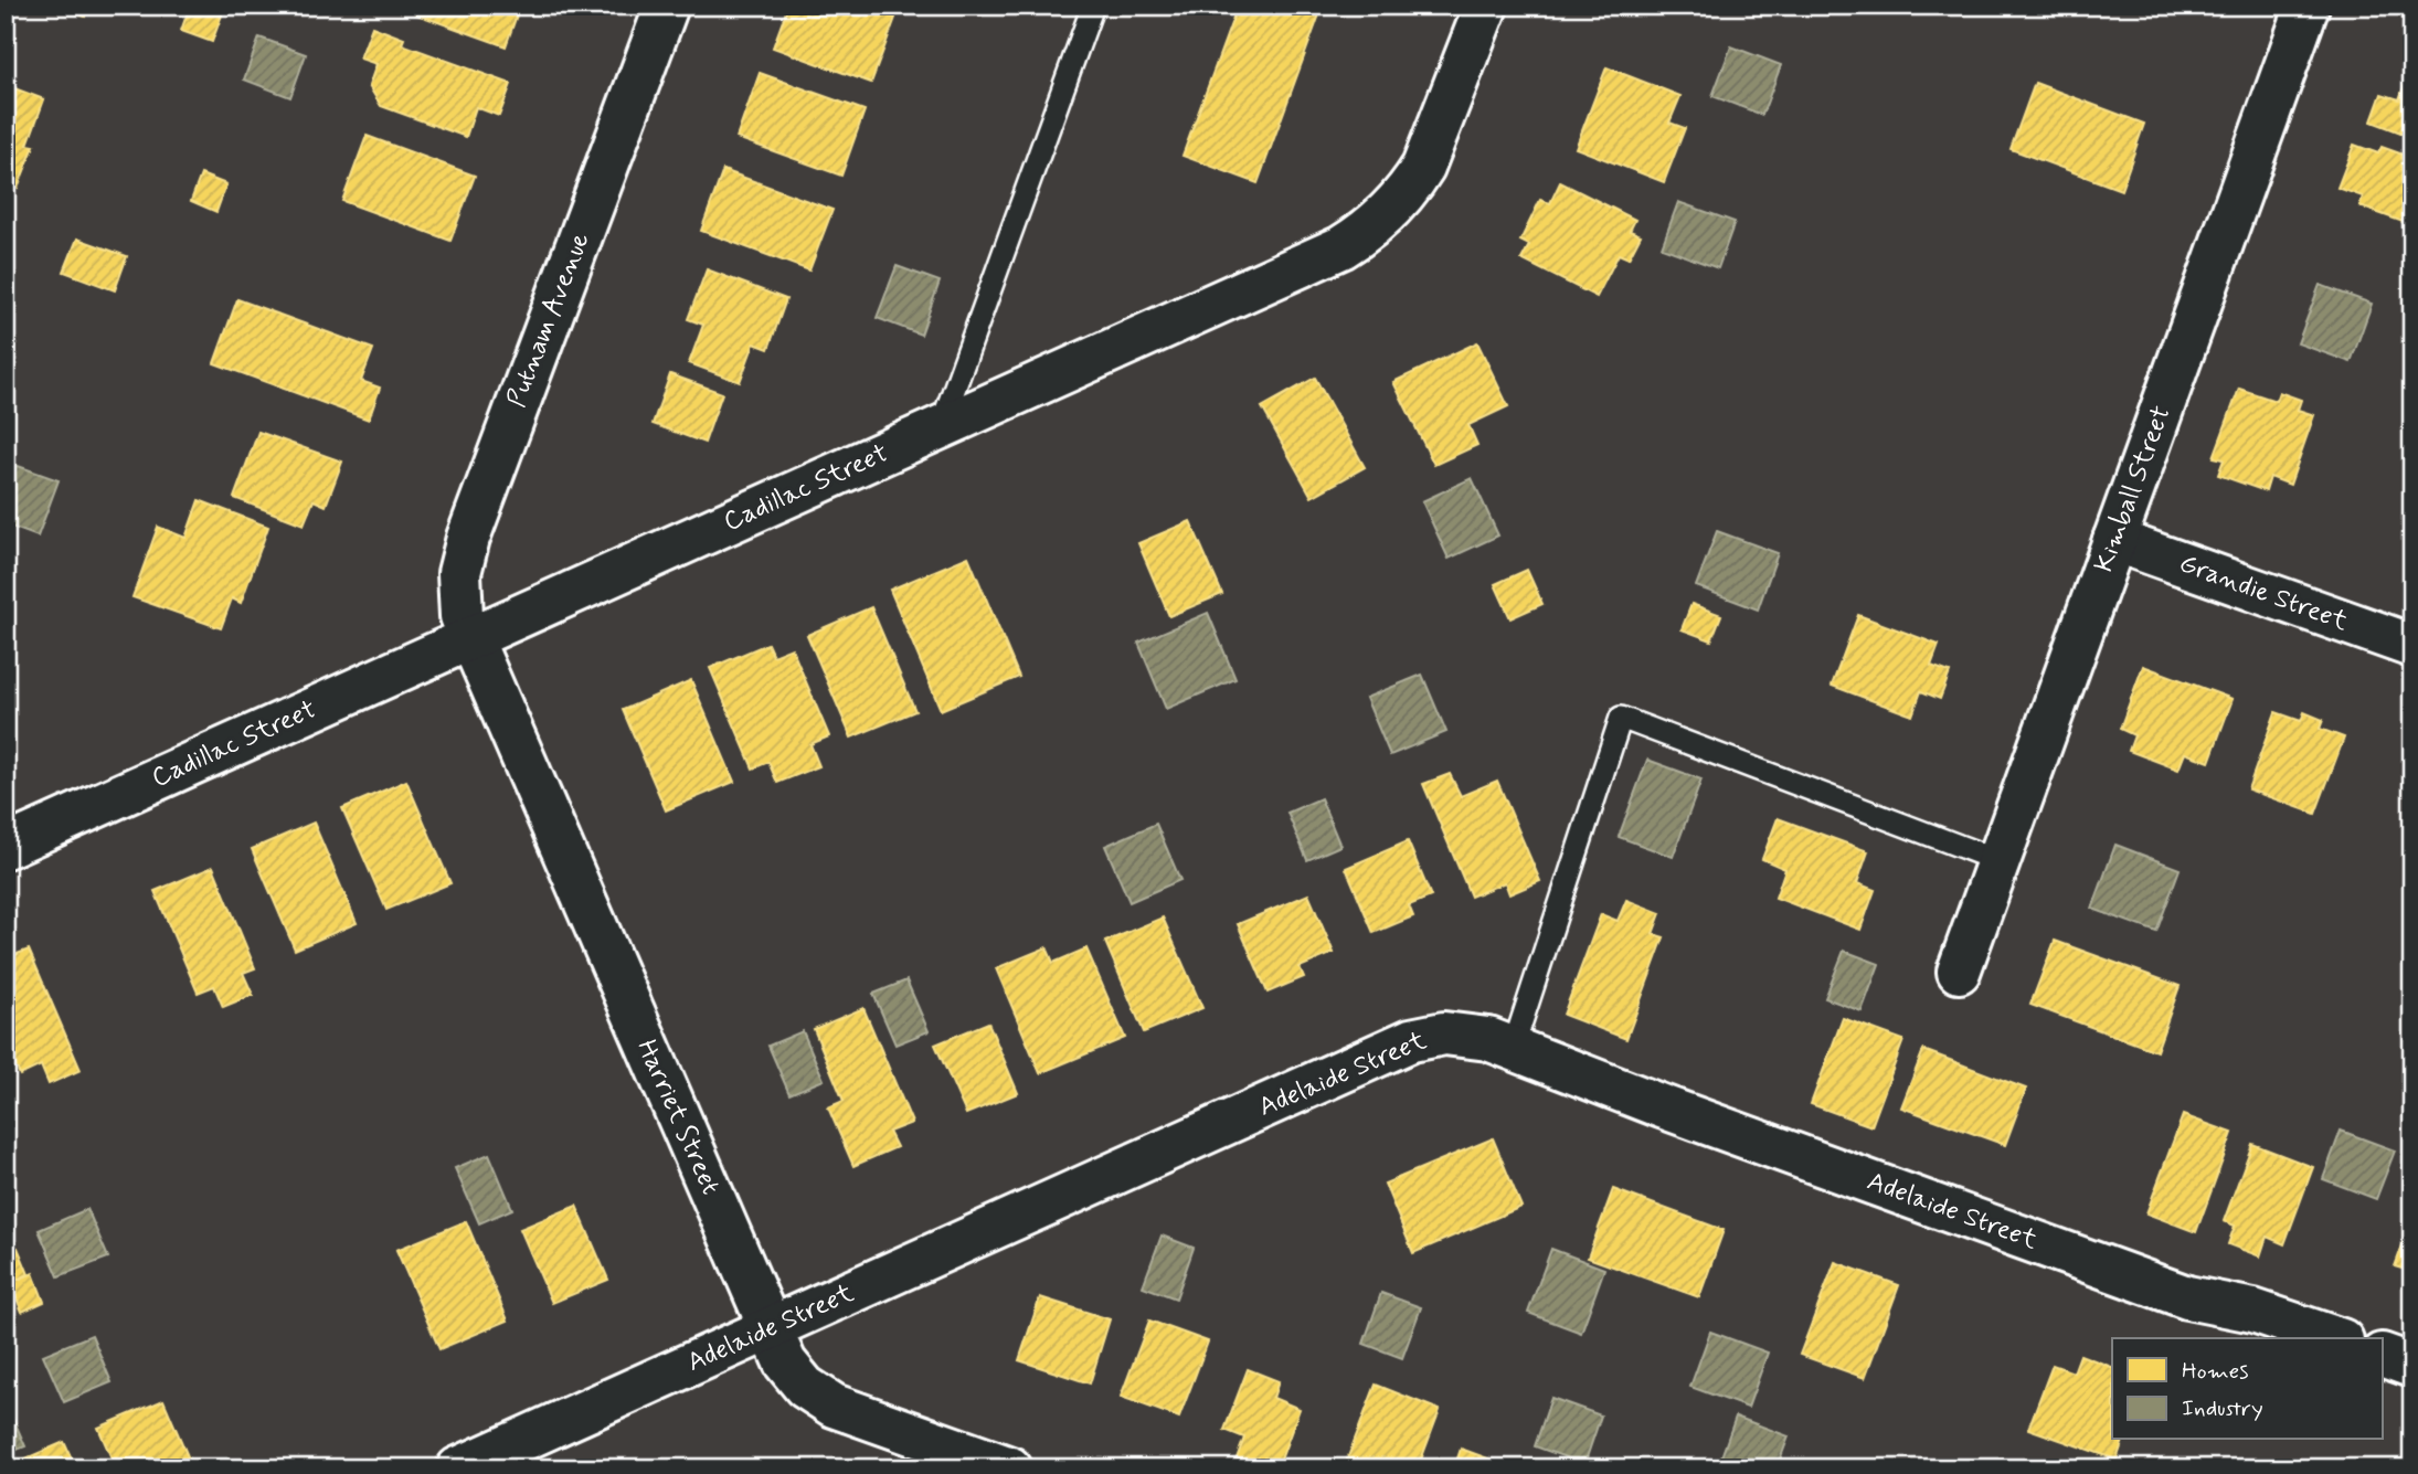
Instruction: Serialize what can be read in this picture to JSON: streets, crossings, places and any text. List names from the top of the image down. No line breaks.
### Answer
{"streets":{"street":["Putnam Avenue","Cadillac Street","Kimball Street","Grandie Street","Adelaide Street","Harriet Street"]},"crossings":[["Putnam Avenue","Cadillac Street"],["Putnam Avenue","Harriet Street"],["Cadillac Street","Harriet Street"],["Kimball Street","Grandie Street"],["Adelaide Street","Harriet Street"]],"legend":["Homes","Industry"]}
